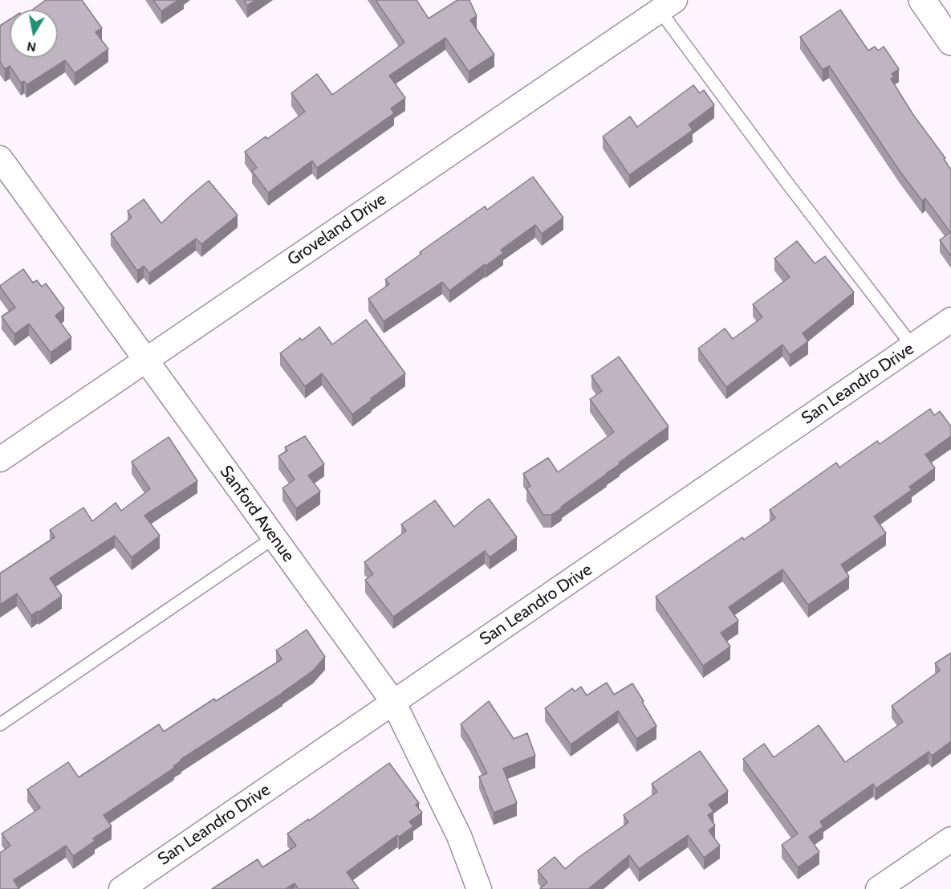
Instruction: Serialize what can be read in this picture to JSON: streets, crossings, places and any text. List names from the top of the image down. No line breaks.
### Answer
{"streets":{"street":["Groveland Drive","San Leandro Drive","Sanford Avenue"]},"crossings":[["Groveland Drive","Sanford Avenue"],["San Leandro Drive","Sanford Avenue"]],"north":"bottom"}
